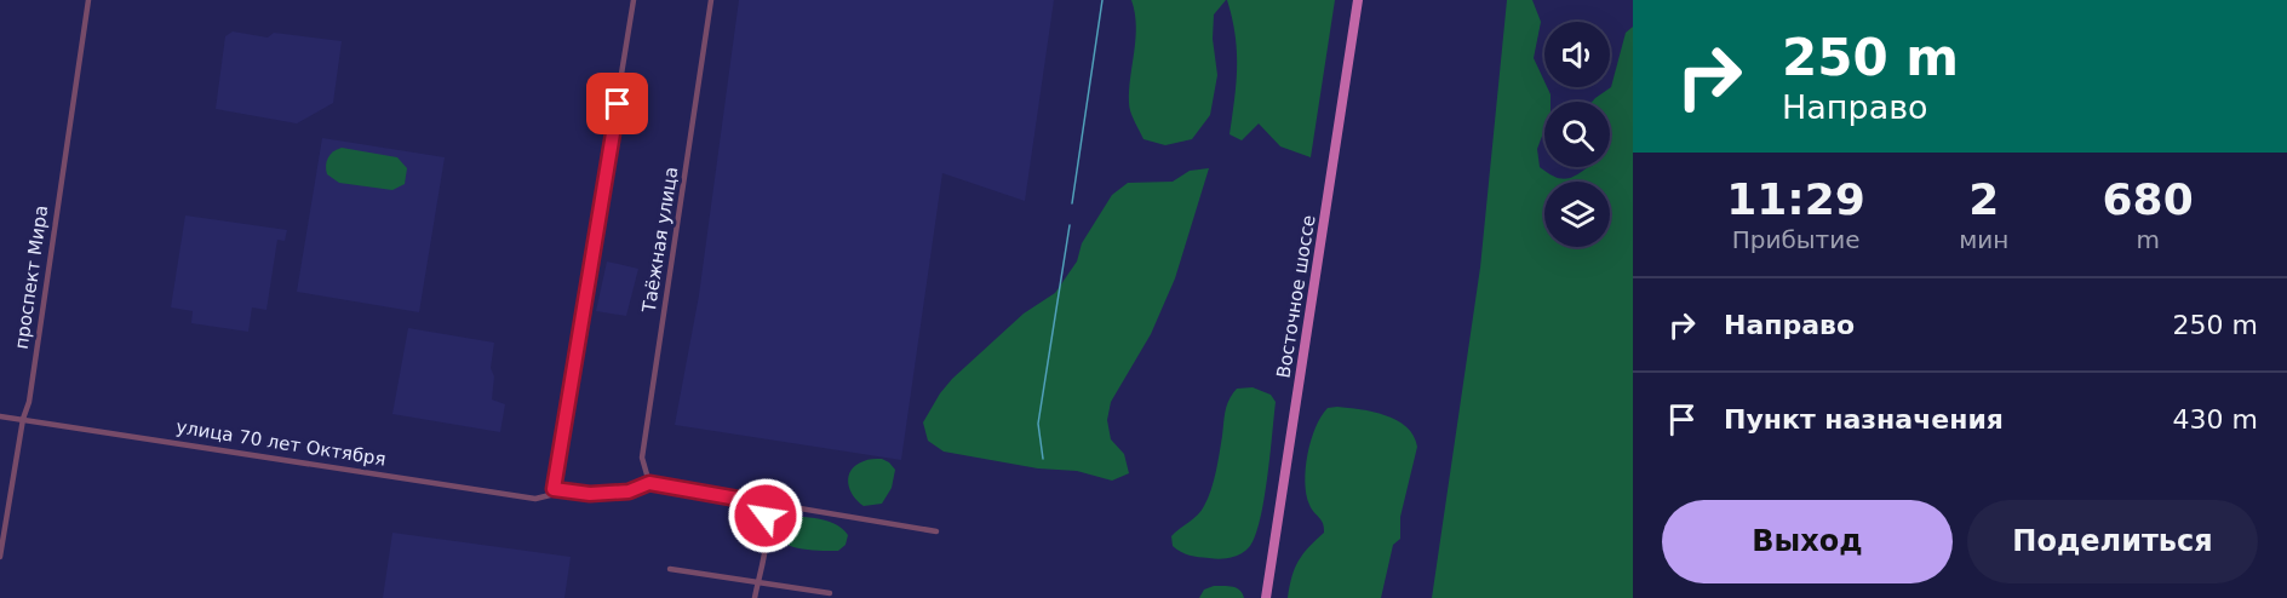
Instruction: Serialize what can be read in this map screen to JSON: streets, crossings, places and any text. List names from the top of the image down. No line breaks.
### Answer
{"streets":{"main road":["Восточное шоссе"],"street":["Таёжная улица","проспект Мира","улица 70 лет Октября"]},"crossings":[["проспект Мира","улица 70 лет Октября"]],"page":{"turn":["250 m","Направо"],"eta":["11:29","Прибытие","2","мин","680","m"],"list":[{"name":"Направо","value":"250 m"},{"name":"Пункт назначения","value":"430 m"}],"buttons":["Выход","Поделиться"]}}
